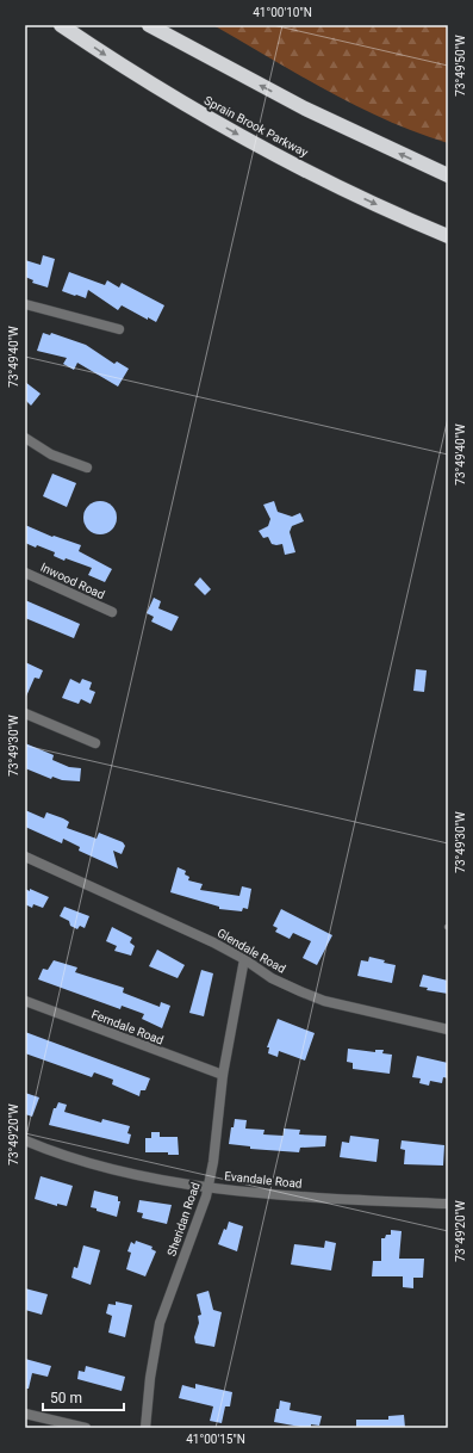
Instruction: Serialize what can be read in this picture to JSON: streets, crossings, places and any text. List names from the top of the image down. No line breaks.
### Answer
{"streets":{"highway":["Sprain Brook Parkway"],"street":["Inwood Road","Glendale Road","Ferndale Road","Evandale Road","Sheridan Road"]},"crossings":[["Glendale Road","Sheridan Road"],["Ferndale Road","Sheridan Road"],["Evandale Road","Sheridan Road"]],"scale_bar":"50 m","coordinates":["41°00'10\"N","73°49'50\"W","73°49'40\"W","73°49'30\"W","73°49'20\"W","41°00'15\"N"]}
